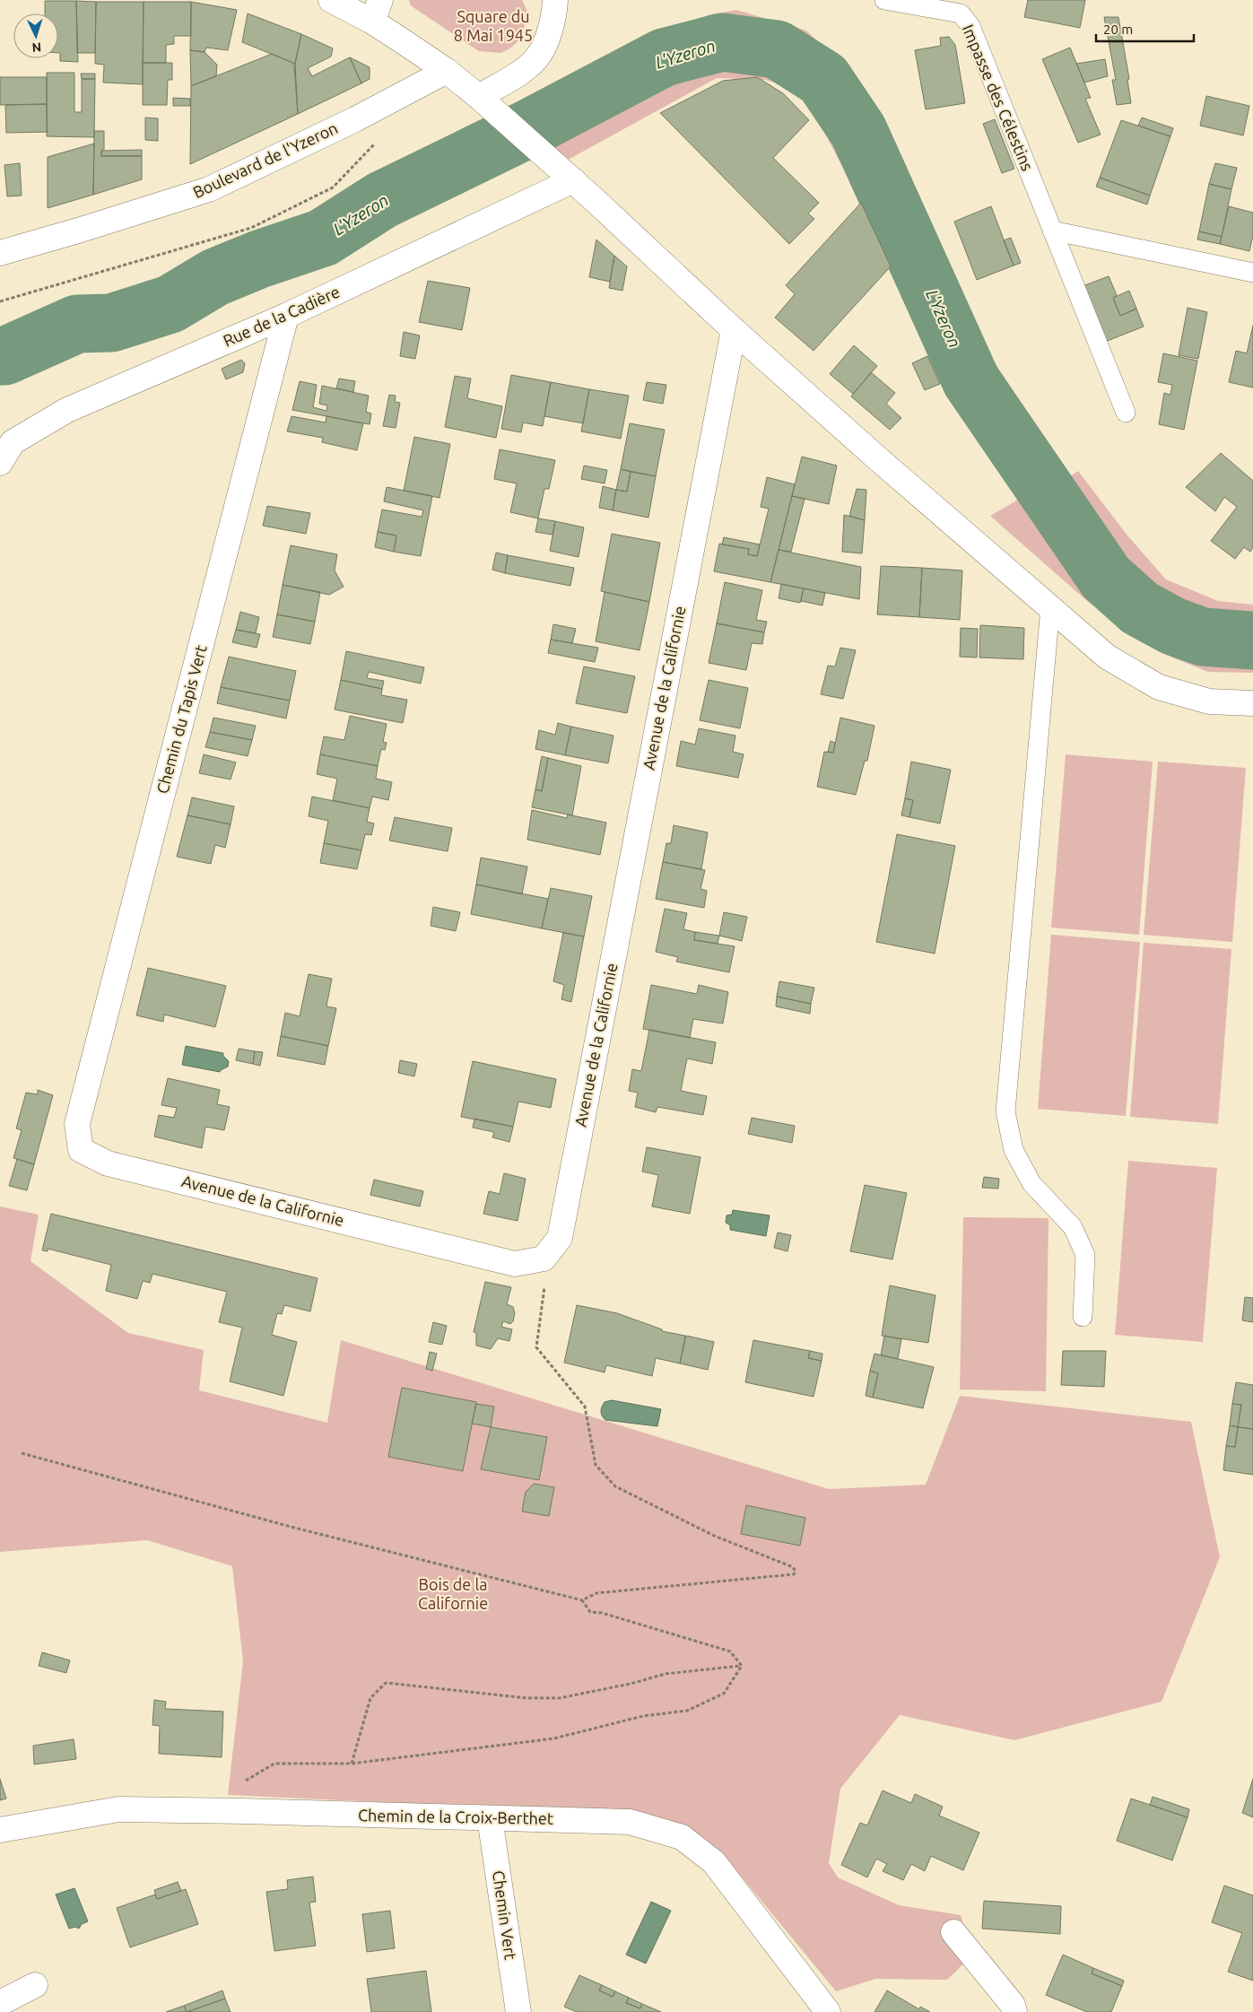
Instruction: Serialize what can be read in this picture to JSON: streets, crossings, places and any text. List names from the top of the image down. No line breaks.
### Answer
{"streets":{"street":["Boulevard de l'Yzeron","Rue de la Cadière","Avenue de la Californie","Chemin du Tapis Vert","Chemin de la Croix-Berthet","Chemin Vert"],"lane":["Impasse des Célestins"]},"crossings":[["Rue de la Cadière","Chemin du Tapis Vert"],["Avenue de la Californie","Chemin du Tapis Vert"],["Chemin de la Croix-Berthet","Chemin Vert"]],"water":["L'Yzeron"],"parks":["Square du 8 Mai 1945","Bois de la Californie"],"scale_bar":"20 m","north":"bottom"}
